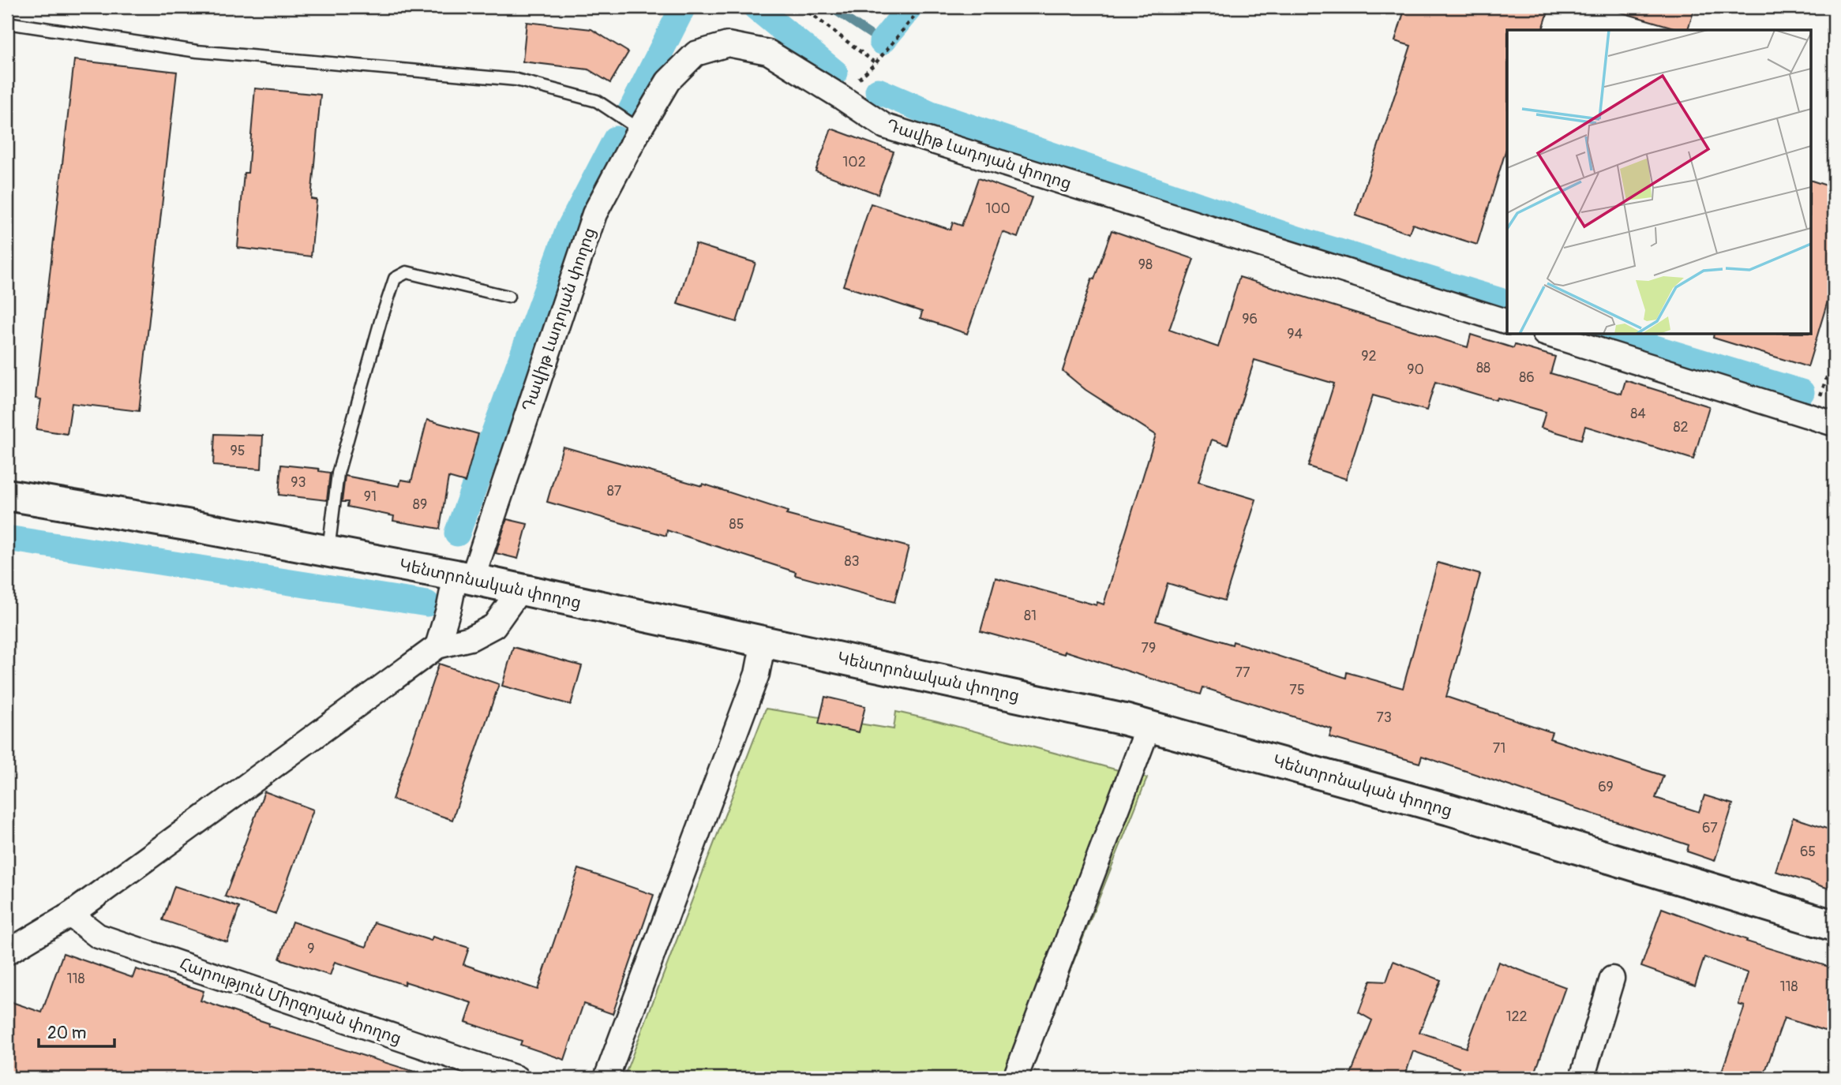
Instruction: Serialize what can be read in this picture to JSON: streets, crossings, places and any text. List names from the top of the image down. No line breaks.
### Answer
{"streets":{"main road":["Կենտրոնական փողոց"],"street":["Դավիթ Լադոյան փողոց","Հարություն Միրզոյան փողոց"]},"crossings":[["Դավիթ Լադոյան փողոց","Կենտրոնական փողոց"]],"house_numbers":["102","100","98","96","94","92","88","90","86","84","82","95","93","87","91","89","85","83","81","79","77","75","73","71","69","67","65","9","118","118","122"],"scale_bar":"20 m"}
